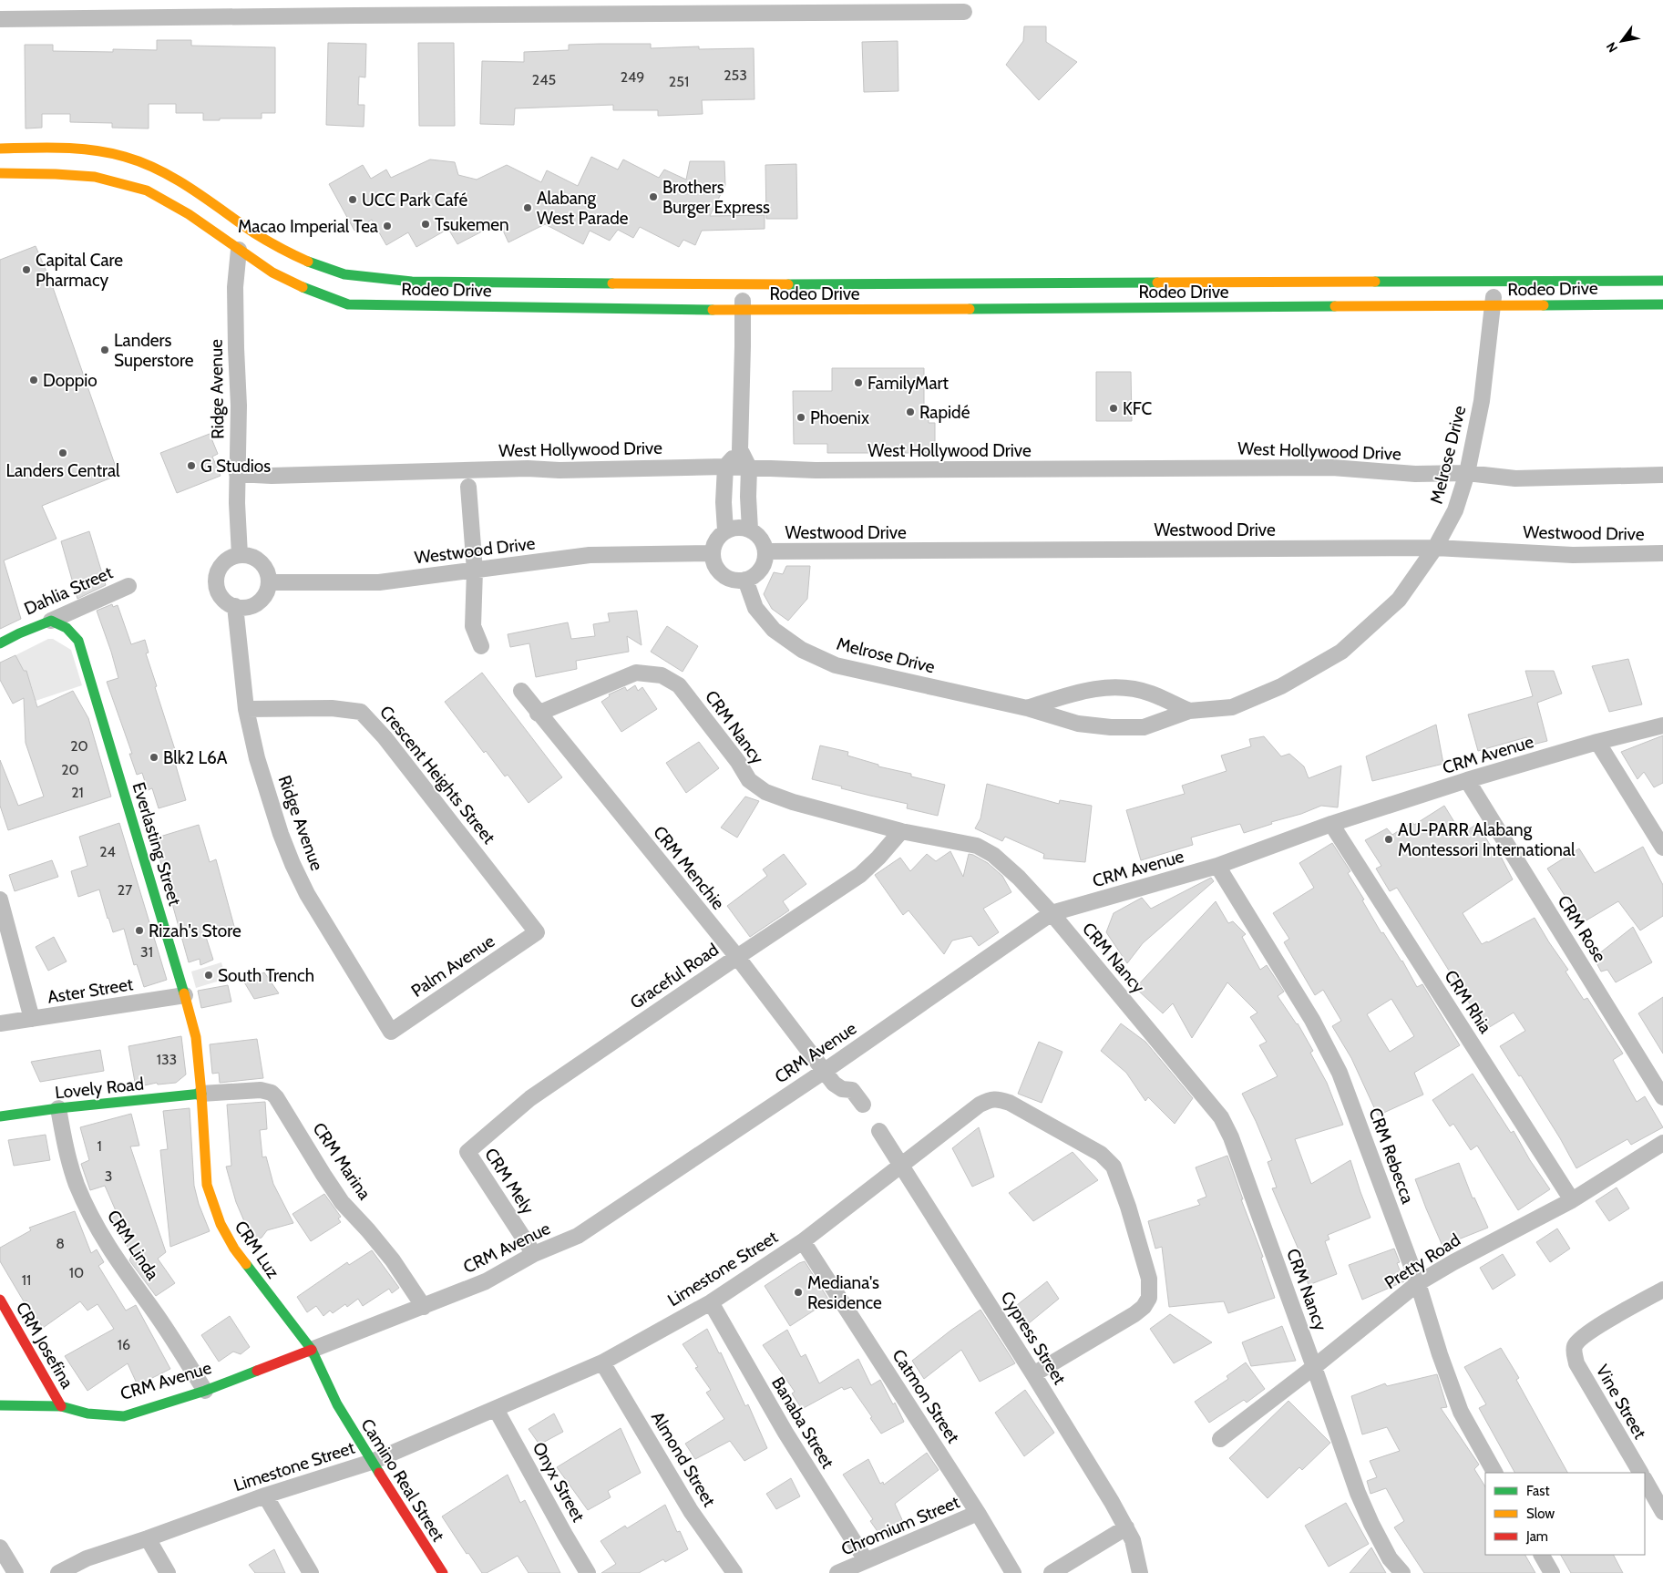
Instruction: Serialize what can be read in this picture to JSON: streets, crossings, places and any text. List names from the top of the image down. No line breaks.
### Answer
{"streets":{"main road":["Rodeo Drive","Dahlia Street","CRM Avenue","Everlasting Street","Lovely Road","CRM Luz","CRM Josefina","Camino Real Street"],"street":["Ridge Avenue","West Hollywood Drive","Melrose Drive","Westwood Drive","CRM Nancy","Crescent Heights Street","CRM Menchie","CRM Rose","Palm Avenue","Graceful Road","Aster Street","CRM Rhia","CRM Rebecca","CRM Marina","CRM Mely","CRM Linda","Pretty Road","Limestone Street","Cypress Street","Catmon Street","Vine Street","Banaba Street","Almond Street","Onyx Street","Chromium Street"]},"crossings":[["Rodeo Drive","Ridge Avenue"],["Rodeo Drive","Melrose Drive"],["Ridge Avenue","West Hollywood Drive"],["Ridge Avenue","Westwood Drive"],["Ridge Avenue","Crescent Heights Street"],["Ridge Avenue","Palm Avenue"],["West Hollywood Drive","Melrose Drive"],["Melrose Drive","Westwood Drive"],["Dahlia Street","Everlasting Street"],["CRM Nancy","CRM Avenue"],["CRM Nancy","CRM Menchie"],["CRM Nancy","Graceful Road"],["CRM Nancy","Pretty Road"],["CRM Avenue","CRM Menchie"],["CRM Avenue","CRM Rose"],["CRM Avenue","CRM Rhia"],["CRM Avenue","CRM Rebecca"],["CRM Avenue","CRM Marina"],["CRM Avenue","CRM Mely"],["CRM Avenue","CRM Linda"],["CRM Avenue","CRM Luz"],["CRM Avenue","CRM Josefina"],["Crescent Heights Street","Palm Avenue"],["Everlasting Street","Aster Street"],["Everlasting Street","Lovely Road"],["Everlasting Street","CRM Marina"],["Everlasting Street","CRM Luz"],["CRM Menchie","Graceful Road"],["Graceful Road","CRM Mely"],["CRM Rhia","Pretty Road"],["Lovely Road","CRM Marina"],["Lovely Road","CRM Linda"],["Lovely Road","CRM Luz"],["CRM Rebecca","Pretty Road"],["CRM Marina","CRM Luz"],["CRM Luz","Camino Real Street"],["Limestone Street","Cypress Street"],["Limestone Street","Catmon Street"],["Limestone Street","Banaba Street"],["Limestone Street","Almond Street"],["Limestone Street","Camino Real Street"],["Limestone Street","Onyx Street"],["Catmon Street","Chromium Street"],["Banaba Street","Chromium Street"]],"places":["Brothers Burger Express","UCC Park Café","Alabang West Parade","Tsukemen","Macao Imperial Tea","Capital Care Pharmacy","Landers Superstore","Doppio","FamilyMart","KFC","Rapidé","Phoenix","Landers Central","G Studios","Blk2 L6A","AU-PARR Alabang Montessori International","Rizah's Store","South Trench","Mediana's Residence"],"house_numbers":["253","249","245","251","20","20","21","24","27","31","133","1","3","8","10","11","16"],"legend":["Fast","Slow","Jam"],"north":"bottom left"}
